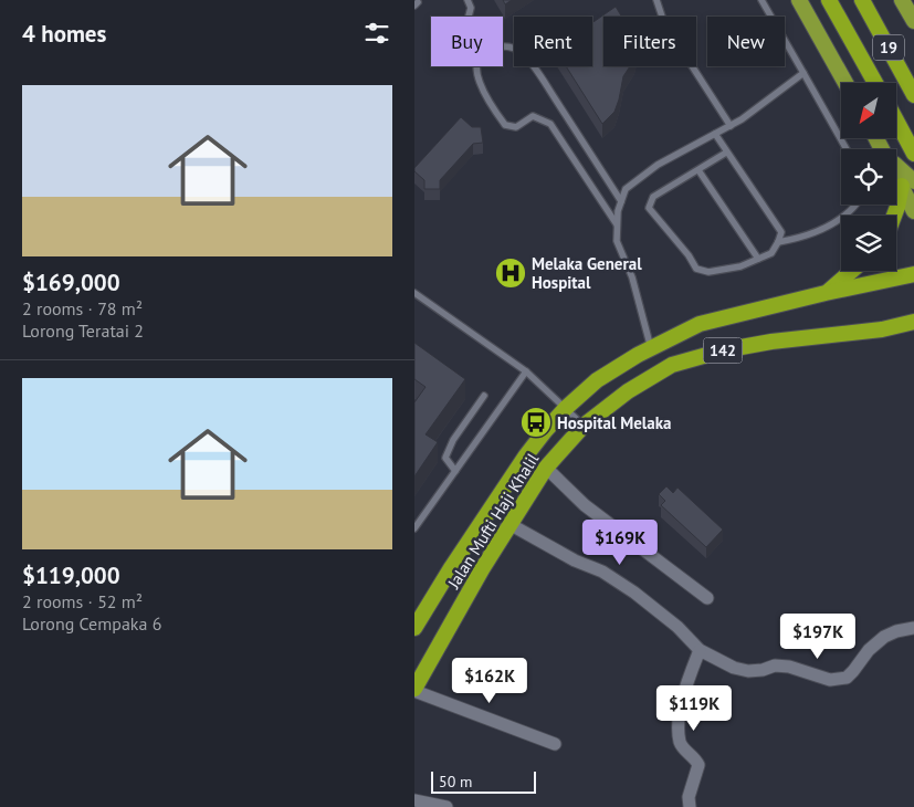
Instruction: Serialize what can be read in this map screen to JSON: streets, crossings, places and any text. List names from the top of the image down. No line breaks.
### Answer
{"streets":{"highway":["19","142","Jalan Mufti Haji Khalil"]},"places":{"hospital":["Melaka General Hospital"],"bus stop":["Hospital Melaka"]},"scale_bar":"50 m","north":"bottom left","page":{"heading":"4 homes","chip":["Buy","Rent","Filters","New"],"list":[{"name":"$169,000","note":"2 rooms · 78 m² · Lorong Teratai 2"},{"name":"$119,000","note":"2 rooms · 52 m² · Lorong Cempaka 6"}],"price":["$169K","$197K","$162K","$119K"],"scale":"50 m"}}
